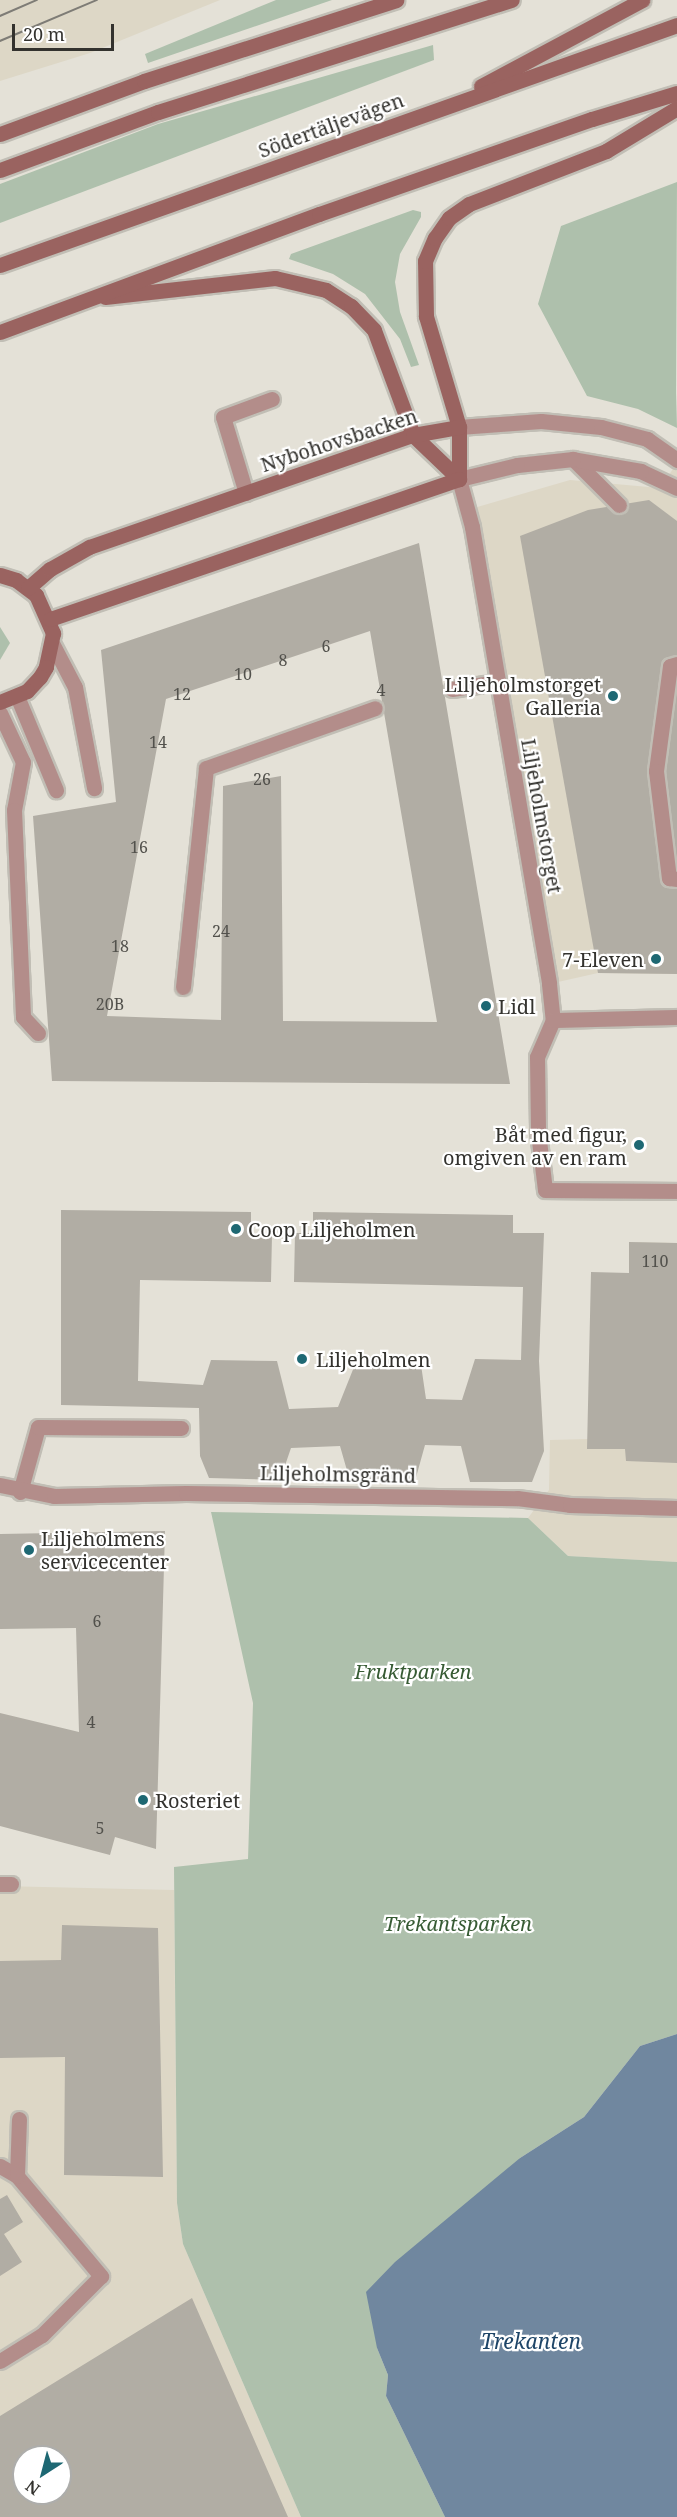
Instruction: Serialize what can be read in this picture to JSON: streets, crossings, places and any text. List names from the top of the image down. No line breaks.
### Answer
{"streets":{"street":["Södertäljevägen","Nybohovsbacken","Liljeholmstorget","Liljeholmsgränd"]},"water":["Trekanten"],"parks":["Fruktparken","Trekantsparken"],"places":["Liljeholmstorget Galleria","7-Eleven","Lidl","Båt med figur, omgiven av en ram","Coop Liljeholmen","Liljeholmen","Liljeholmens servicecenter","Rosteriet"],"house_numbers":["6","8","10","4","12","14","26","16","24","18","20B","110","6","4","5"],"scale_bar":"20 m","north":"bottom left"}
